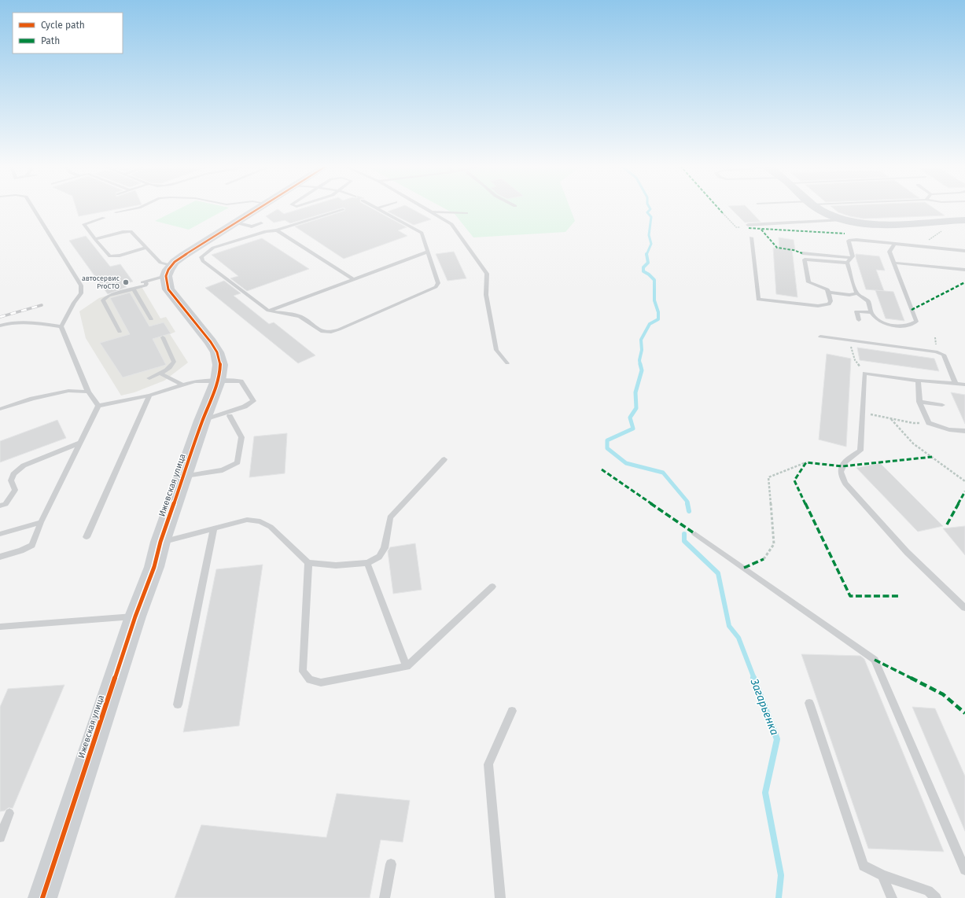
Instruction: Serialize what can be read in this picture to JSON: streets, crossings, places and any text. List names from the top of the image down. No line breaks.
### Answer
{"streets":{"street":["Ижевская улица"]},"water":["Загарьенка"],"places":["автосервис ProСТО"],"legend":["Cycle path","Path"]}
